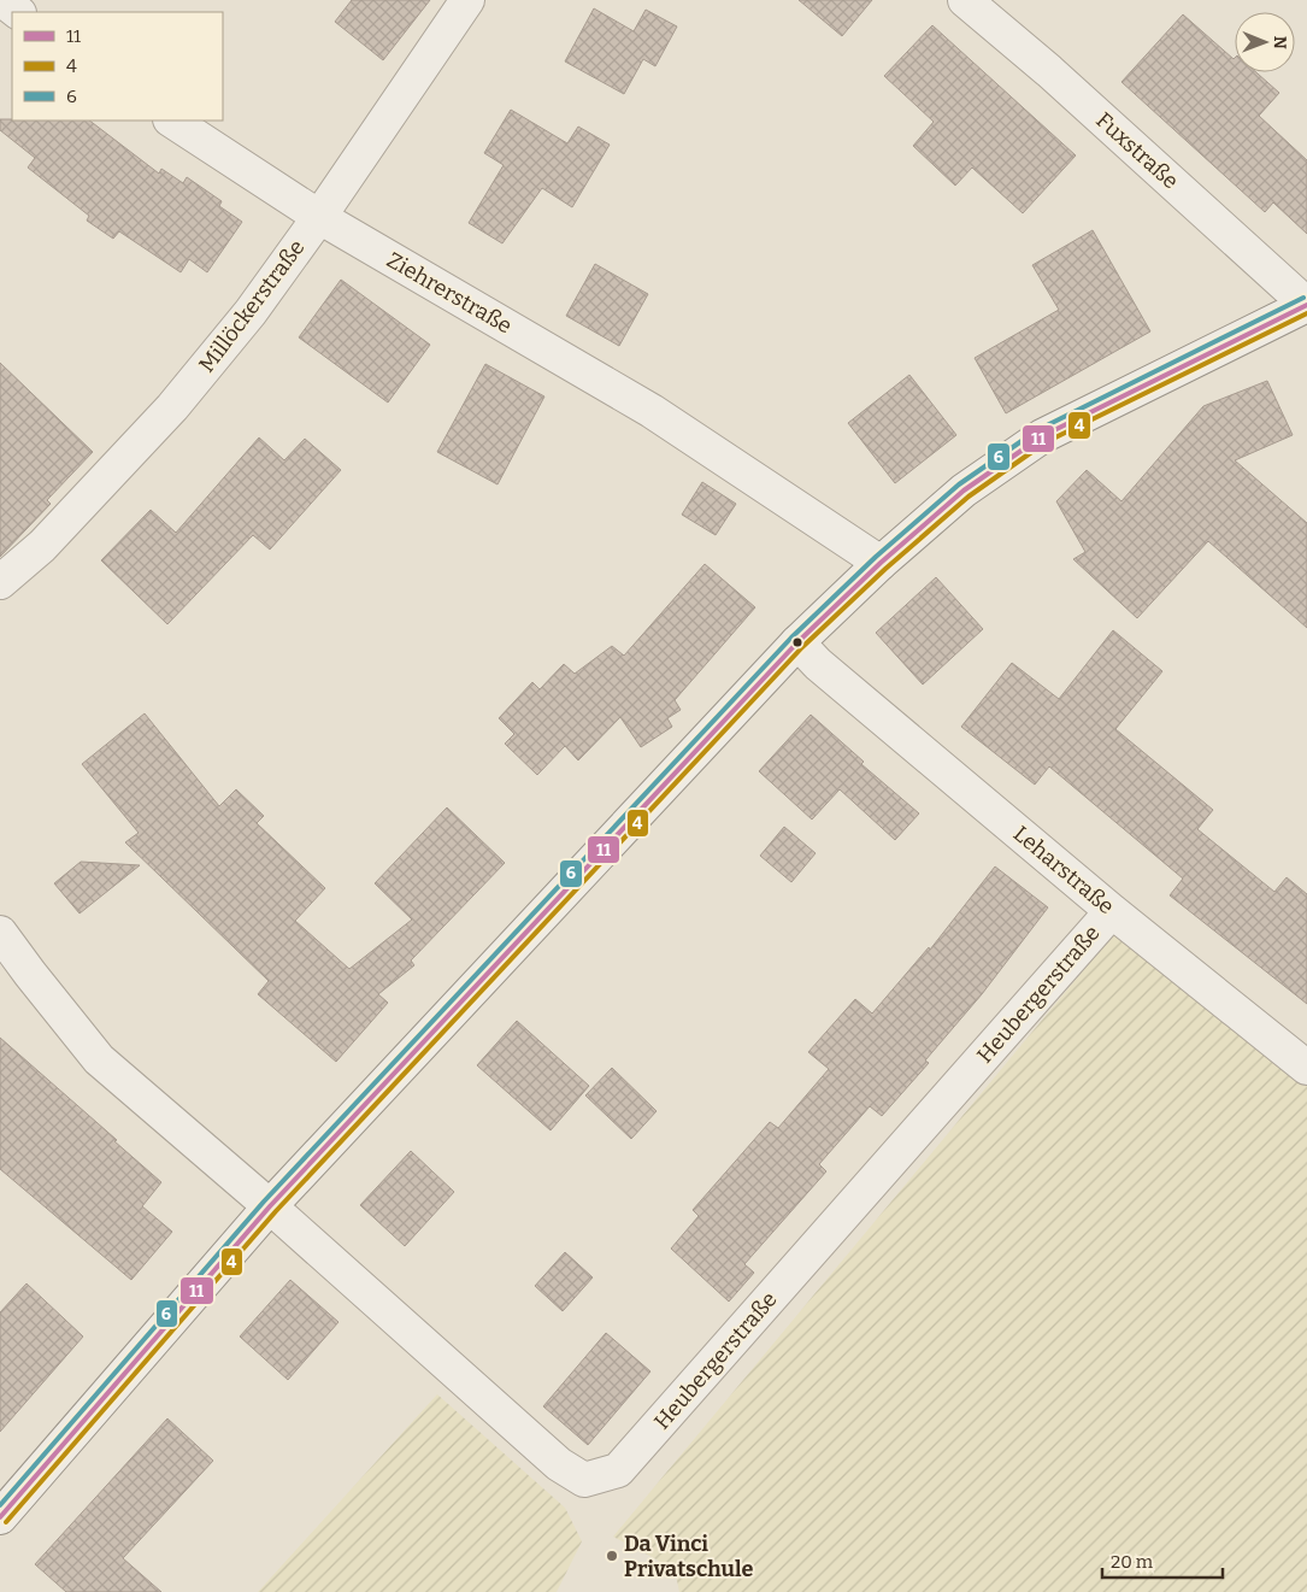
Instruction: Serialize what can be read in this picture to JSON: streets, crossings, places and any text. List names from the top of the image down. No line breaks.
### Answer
{"streets":{"street":["Fuxstraße","Ziehrerstraße","Millöckerstraße","Leharstraße","Heubergerstraße"]},"crossings":[["Ziehrerstraße","Millöckerstraße"],["Leharstraße","Heubergerstraße"]],"places":["Da Vinci Privatschule"],"lines":["transit line 6","transit line 11","transit line 4"],"legend":["11","4","6"],"scale_bar":"20 m","north":"right"}
